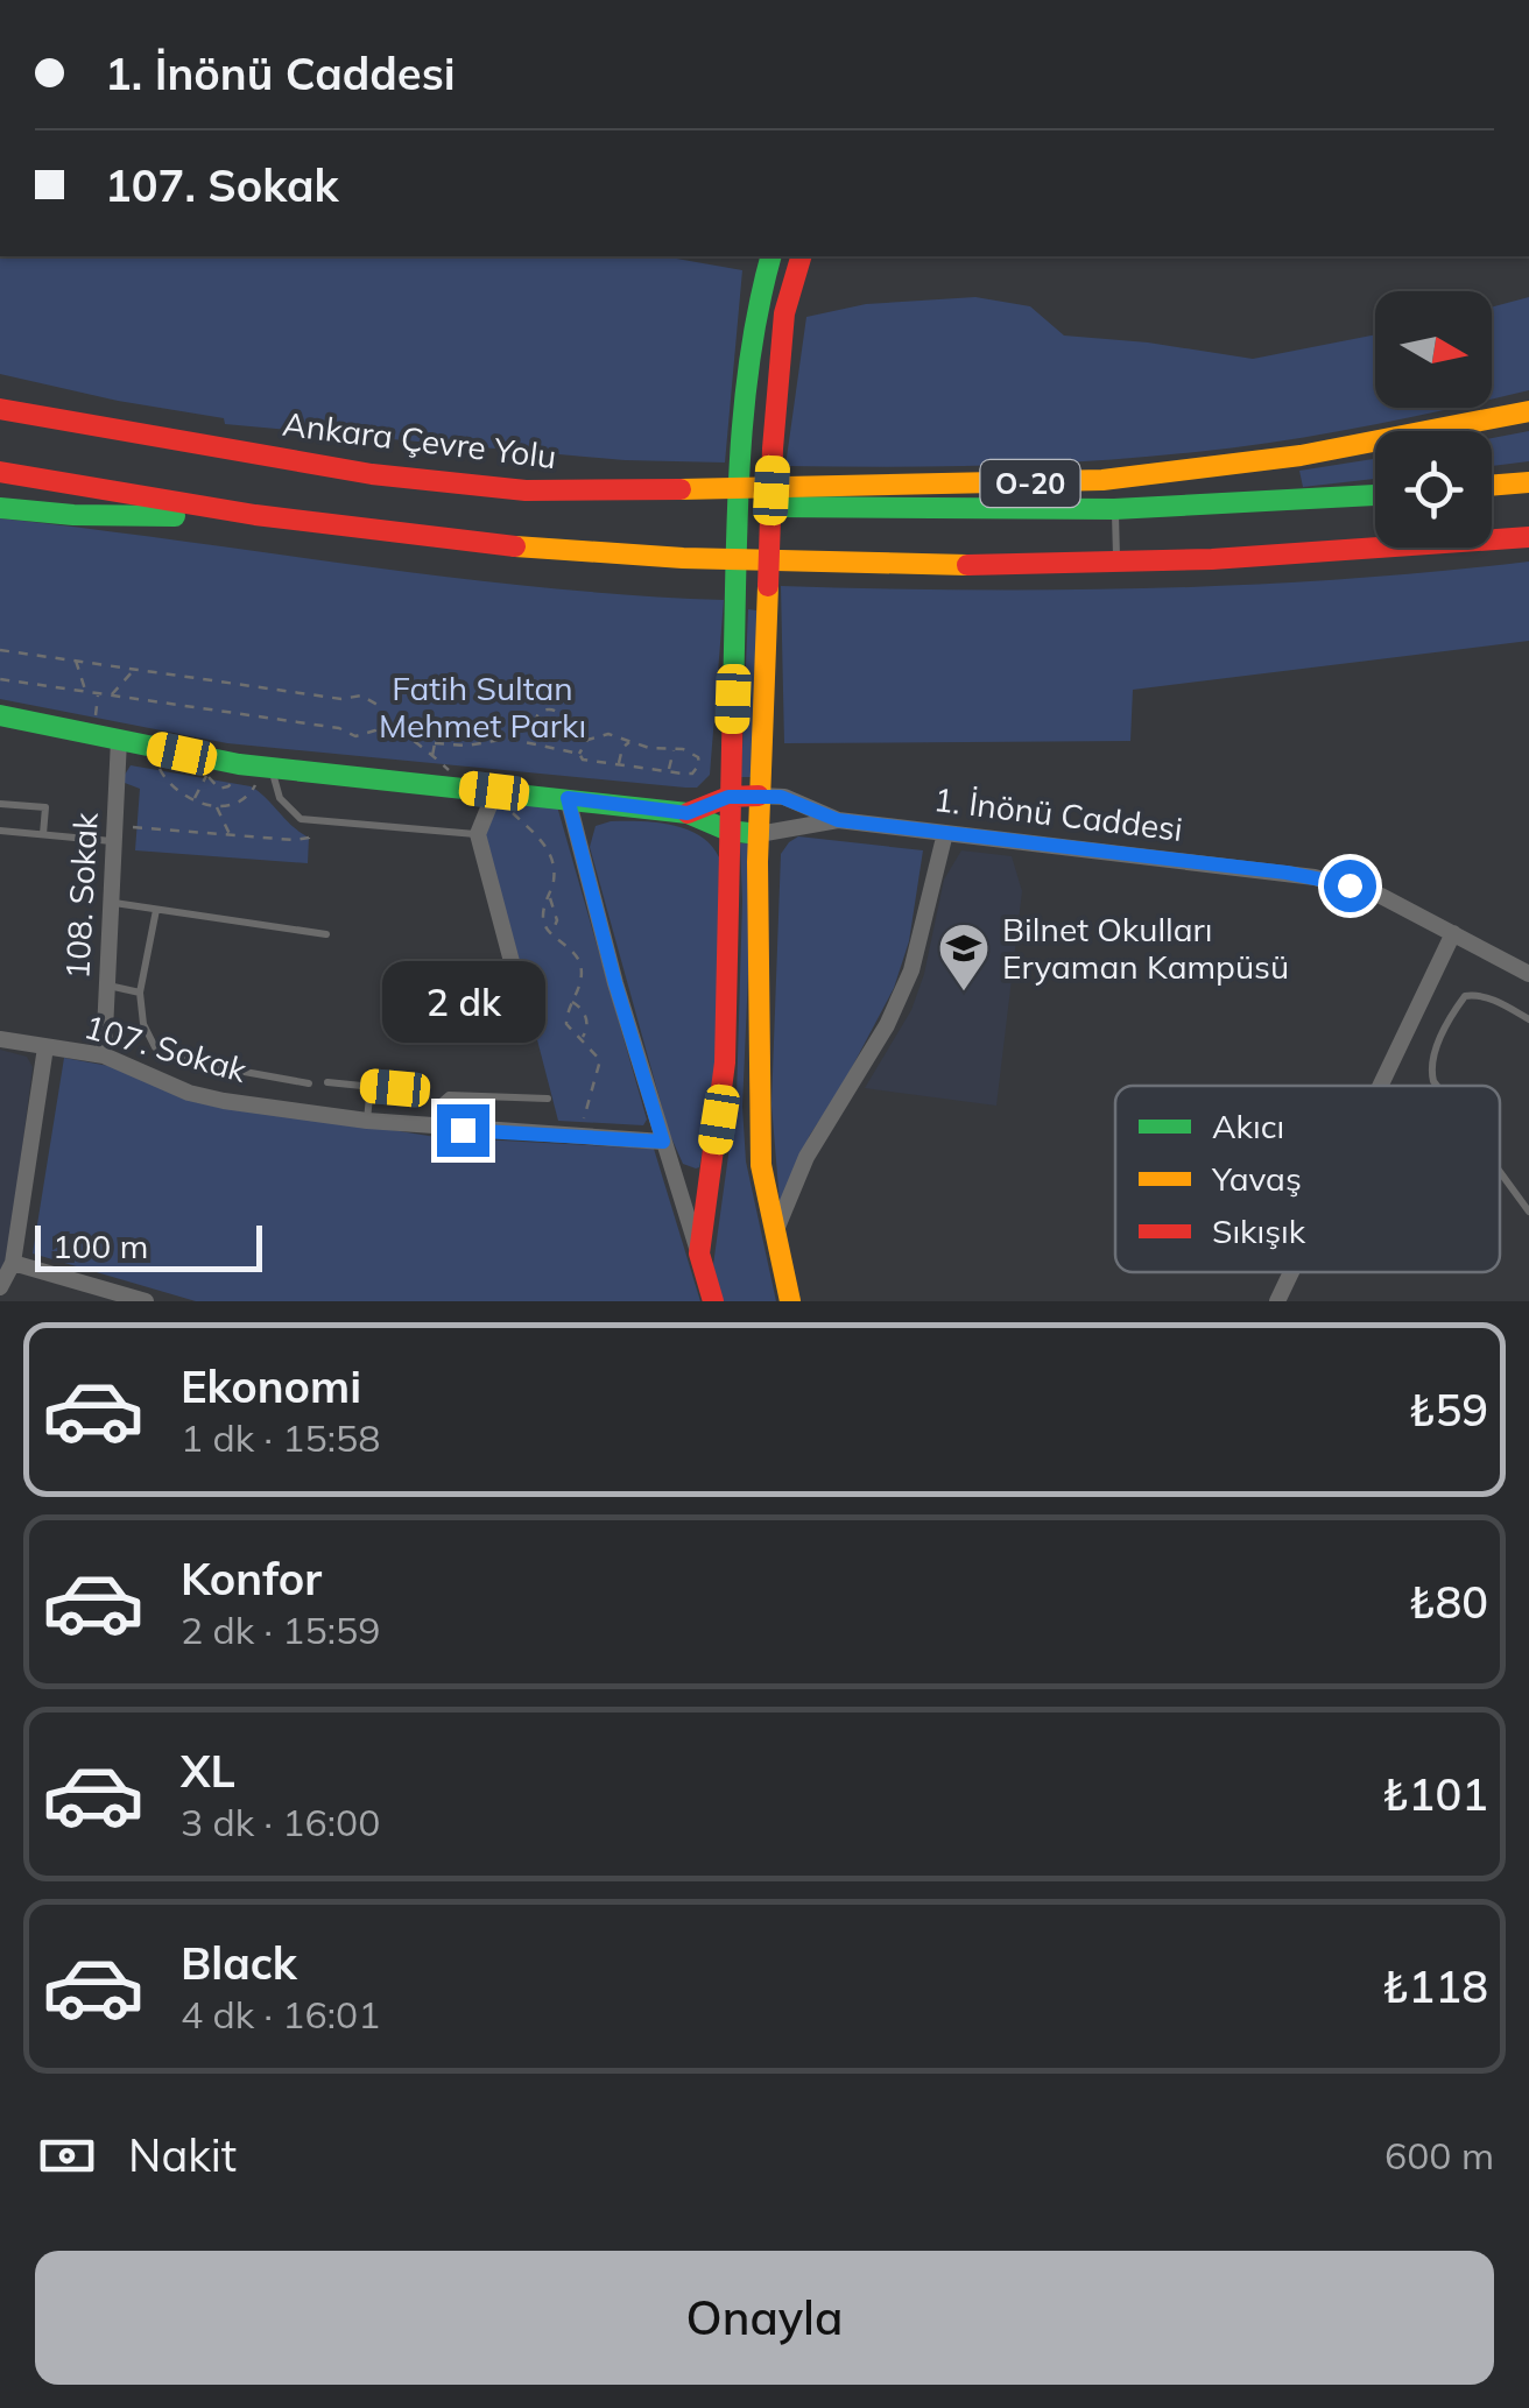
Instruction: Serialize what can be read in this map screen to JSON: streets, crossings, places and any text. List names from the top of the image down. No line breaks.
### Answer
{"streets":{"main road":["Ankara Çevre Yolu","O-20"],"street":["1. İnönü Caddesi","108. Sokak","107. Sokak"]},"crossings":[["108. Sokak","107. Sokak"]],"parks":["Fatih Sultan Mehmet Parkı"],"places":{"school or university":["Bilnet Okulları Eryaman Kampüsü"]},"legend":["Akıcı","Yavaş","Sıkışık"],"scale_bar":"100 m","north":"right","page":{"banner":["1. İnönü Caddesi","107. Sokak"],"bubble":"2 dk","scale":"100 m","list":[{"name":"Ekonomi","note":"1 dk · 15:58","value":"₺59"},{"name":"Konfor","note":"2 dk · 15:59","value":"₺80"},{"name":"XL","note":"3 dk · 16:00","value":"₺101"},{"name":"Black","note":"4 dk · 16:01","value":"₺118"}],"pay":["Nakit","600 m"],"buttons":"Onayla"}}
